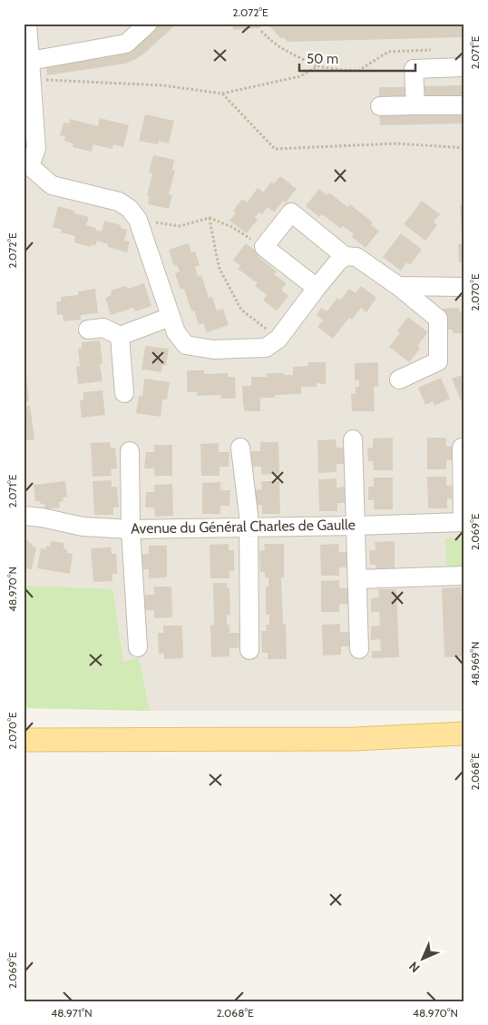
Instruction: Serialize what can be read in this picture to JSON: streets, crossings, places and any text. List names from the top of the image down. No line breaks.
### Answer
{"streets":{"street":["Avenue du Général Charles de Gaulle"]},"scale_bar":"50 m","north":"bottom left","coordinates":["2.072°E","2.071°E","2.070°E","2.069°E","48.970°N","48.969°N","2.068°E","48.971°N"]}
